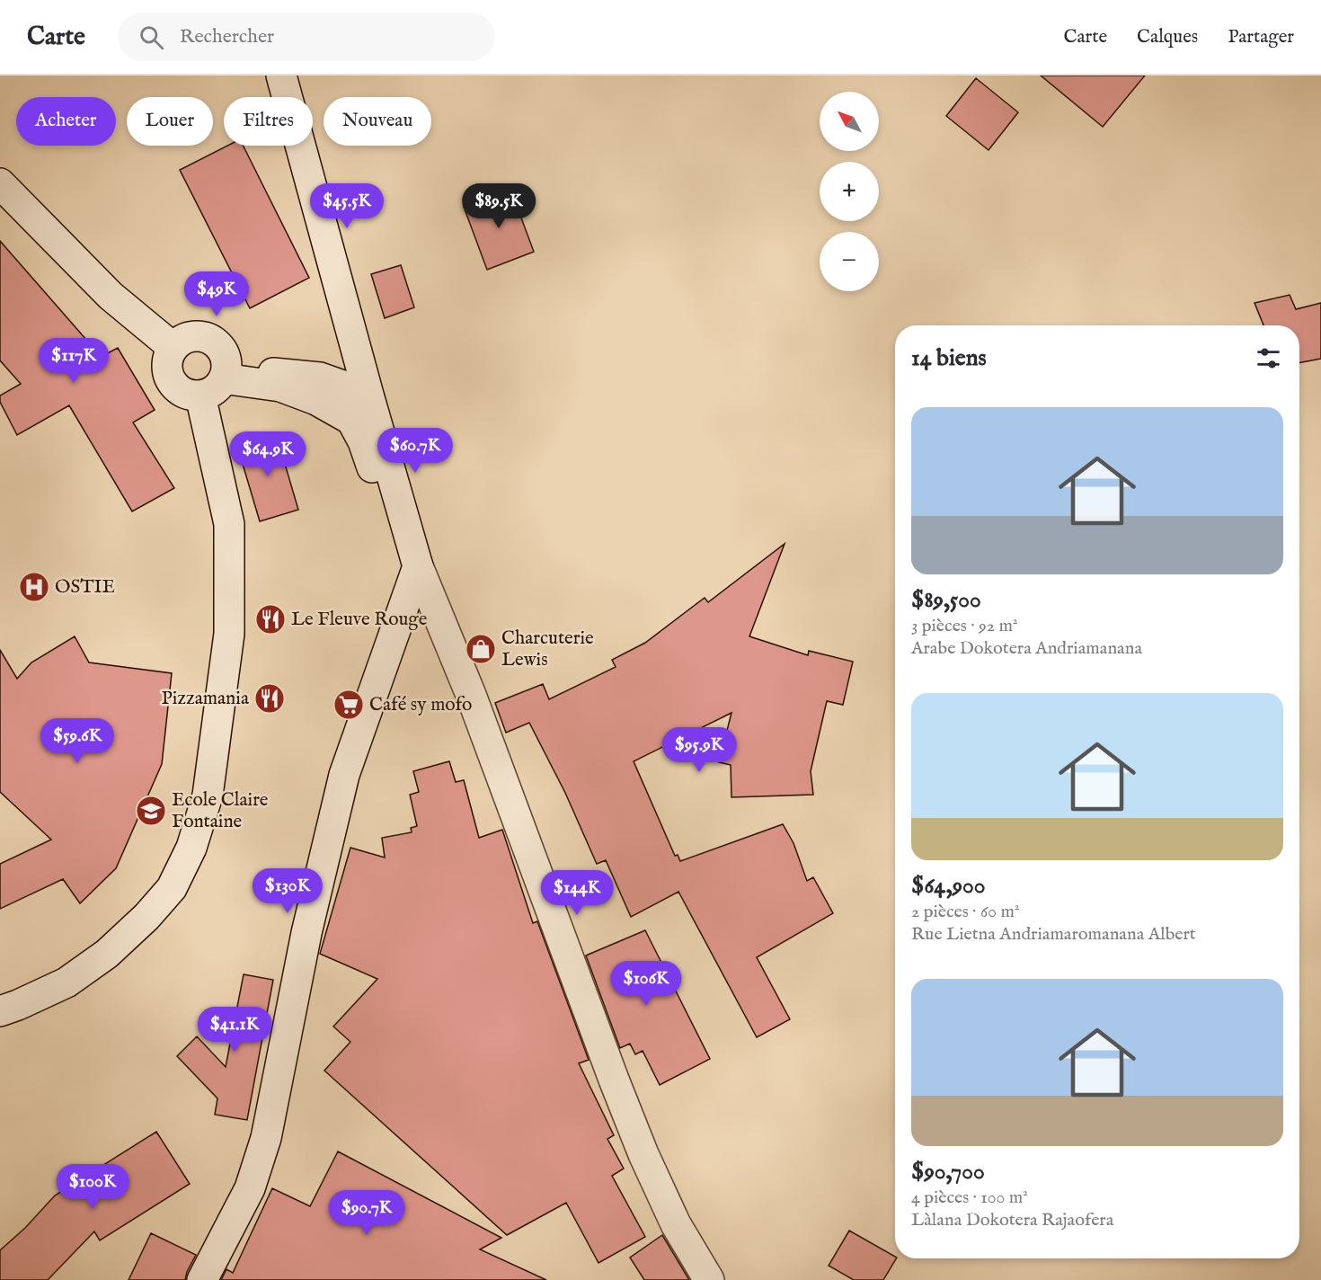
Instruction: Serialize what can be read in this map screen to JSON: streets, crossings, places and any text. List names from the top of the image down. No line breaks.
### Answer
{"places":{"hospital":["OSTIE"],"restaurant":["Le Fleuve Rouge","Pizzamania"],"shop":["Charcuterie Lewis"],"supermarket":["Café sy mofo"],"school or university":["Ecole Claire Fontaine"]},"north":"top left","page":{"header":"Carte","search":"Rechercher","nav":["Carte","Calques","Partager"],"map_buttons":["+","−"],"chip":["Acheter","Louer","Filtres","Nouveau"],"price":["$45.5K","$89.5K","$49K","$117K","$60.7K","$64.9K","$59.6K","$95.9K","$130K","$144K","$106K","$41.1K","$100K","$90.7K"],"heading":"14 biens","list":[{"name":"$89,500","note":"3 pièces · 92 m² · Arabe Dokotera Andriamanana"},{"name":"$64,900","note":"2 pièces · 60 m² · Rue Lietna Andriamaromanana Albert"},{"name":"$90,700","note":"4 pièces · 100 m² · Làlana Dokotera Rajaofera"}]}}
